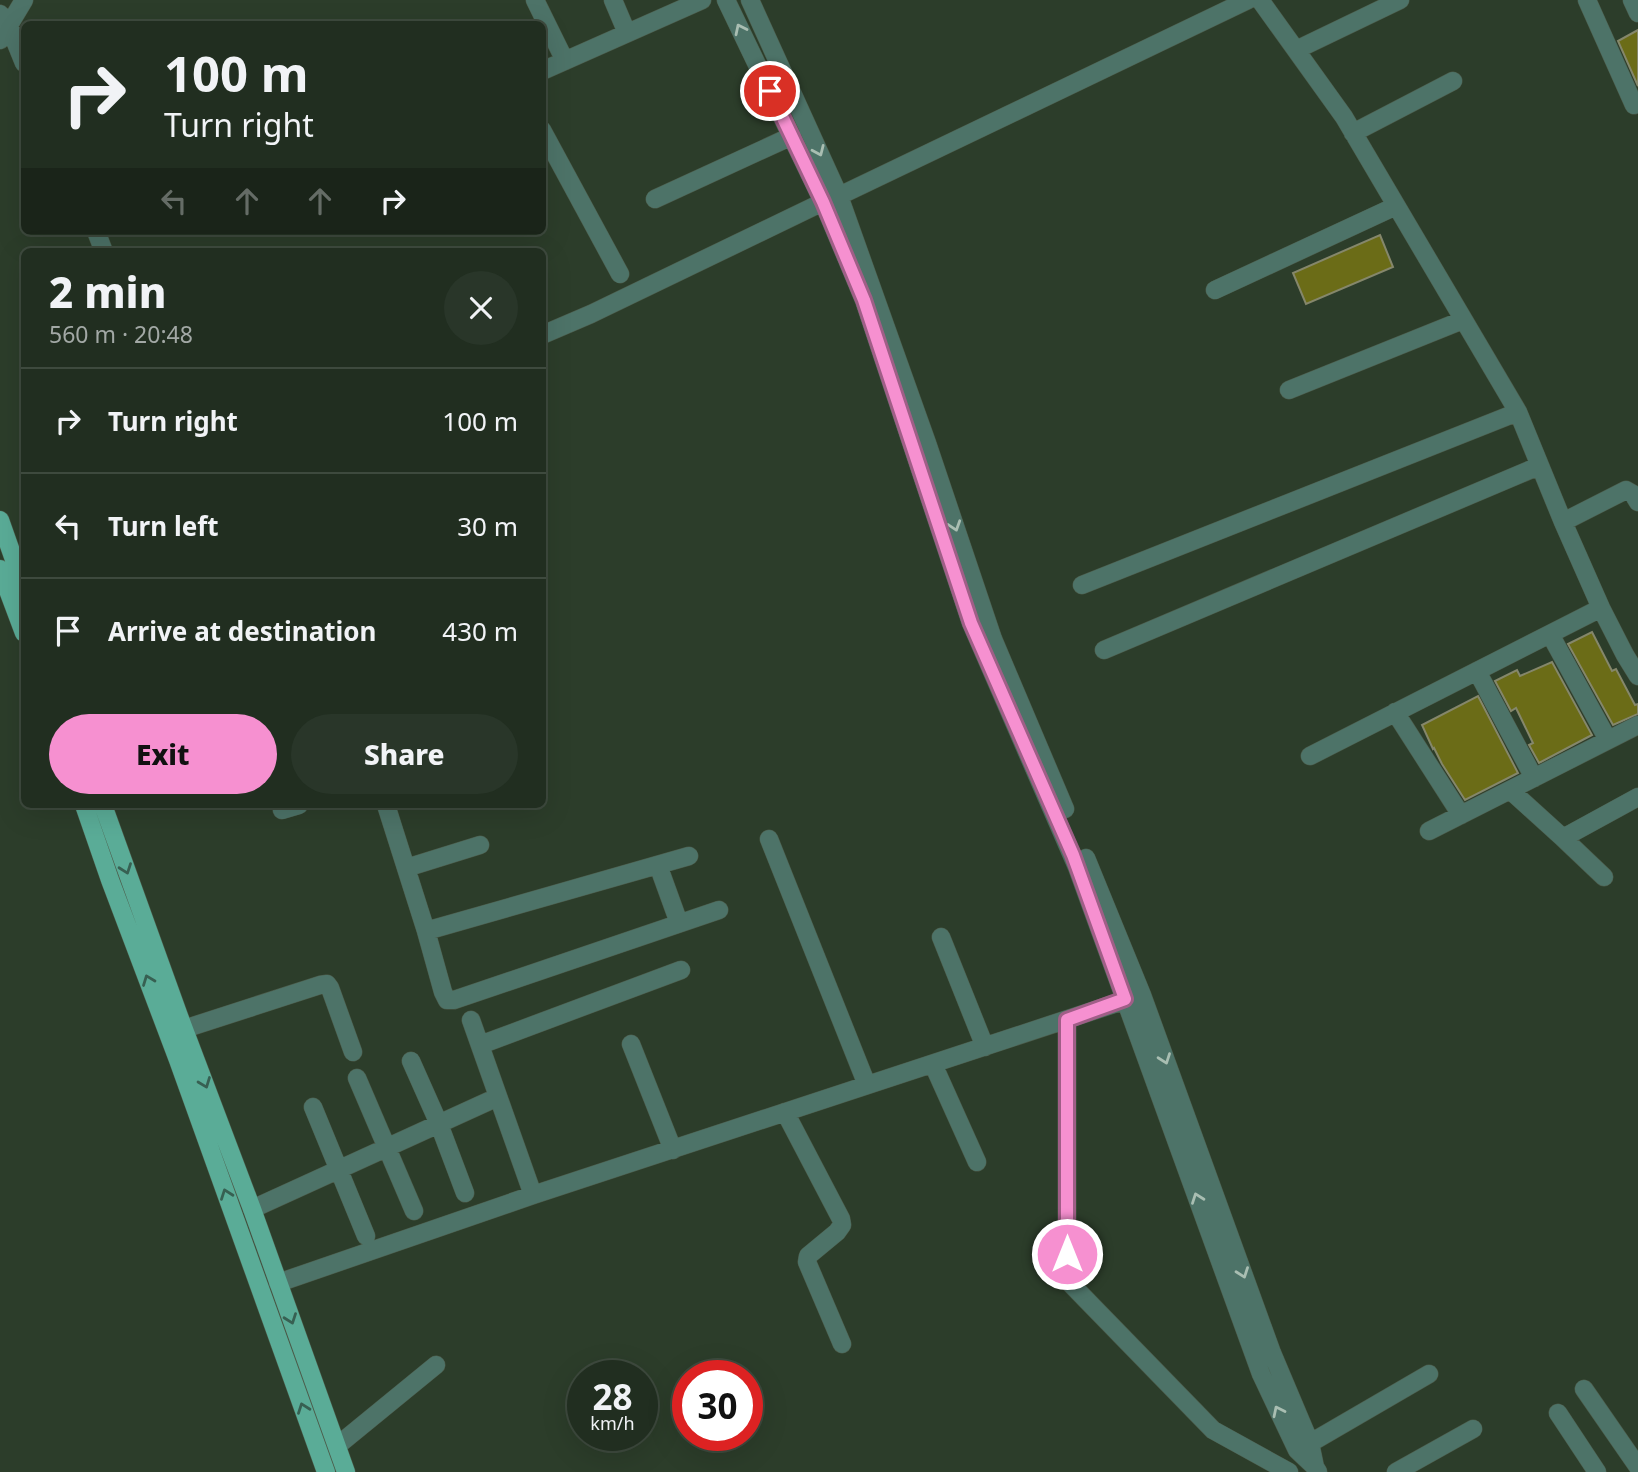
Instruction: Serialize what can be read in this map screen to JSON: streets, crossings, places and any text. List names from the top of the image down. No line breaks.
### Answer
{"page":{"turn":["100 m","Turn right"],"heading":["2 min","560 m · 20:48"],"list":[{"name":"Turn right","value":"100 m"},{"name":"Turn left","value":"30 m"},{"name":"Arrive at destination","value":"430 m"}],"buttons":["Exit","Share"],"speed":"28 km/h","limit":"30"}}
